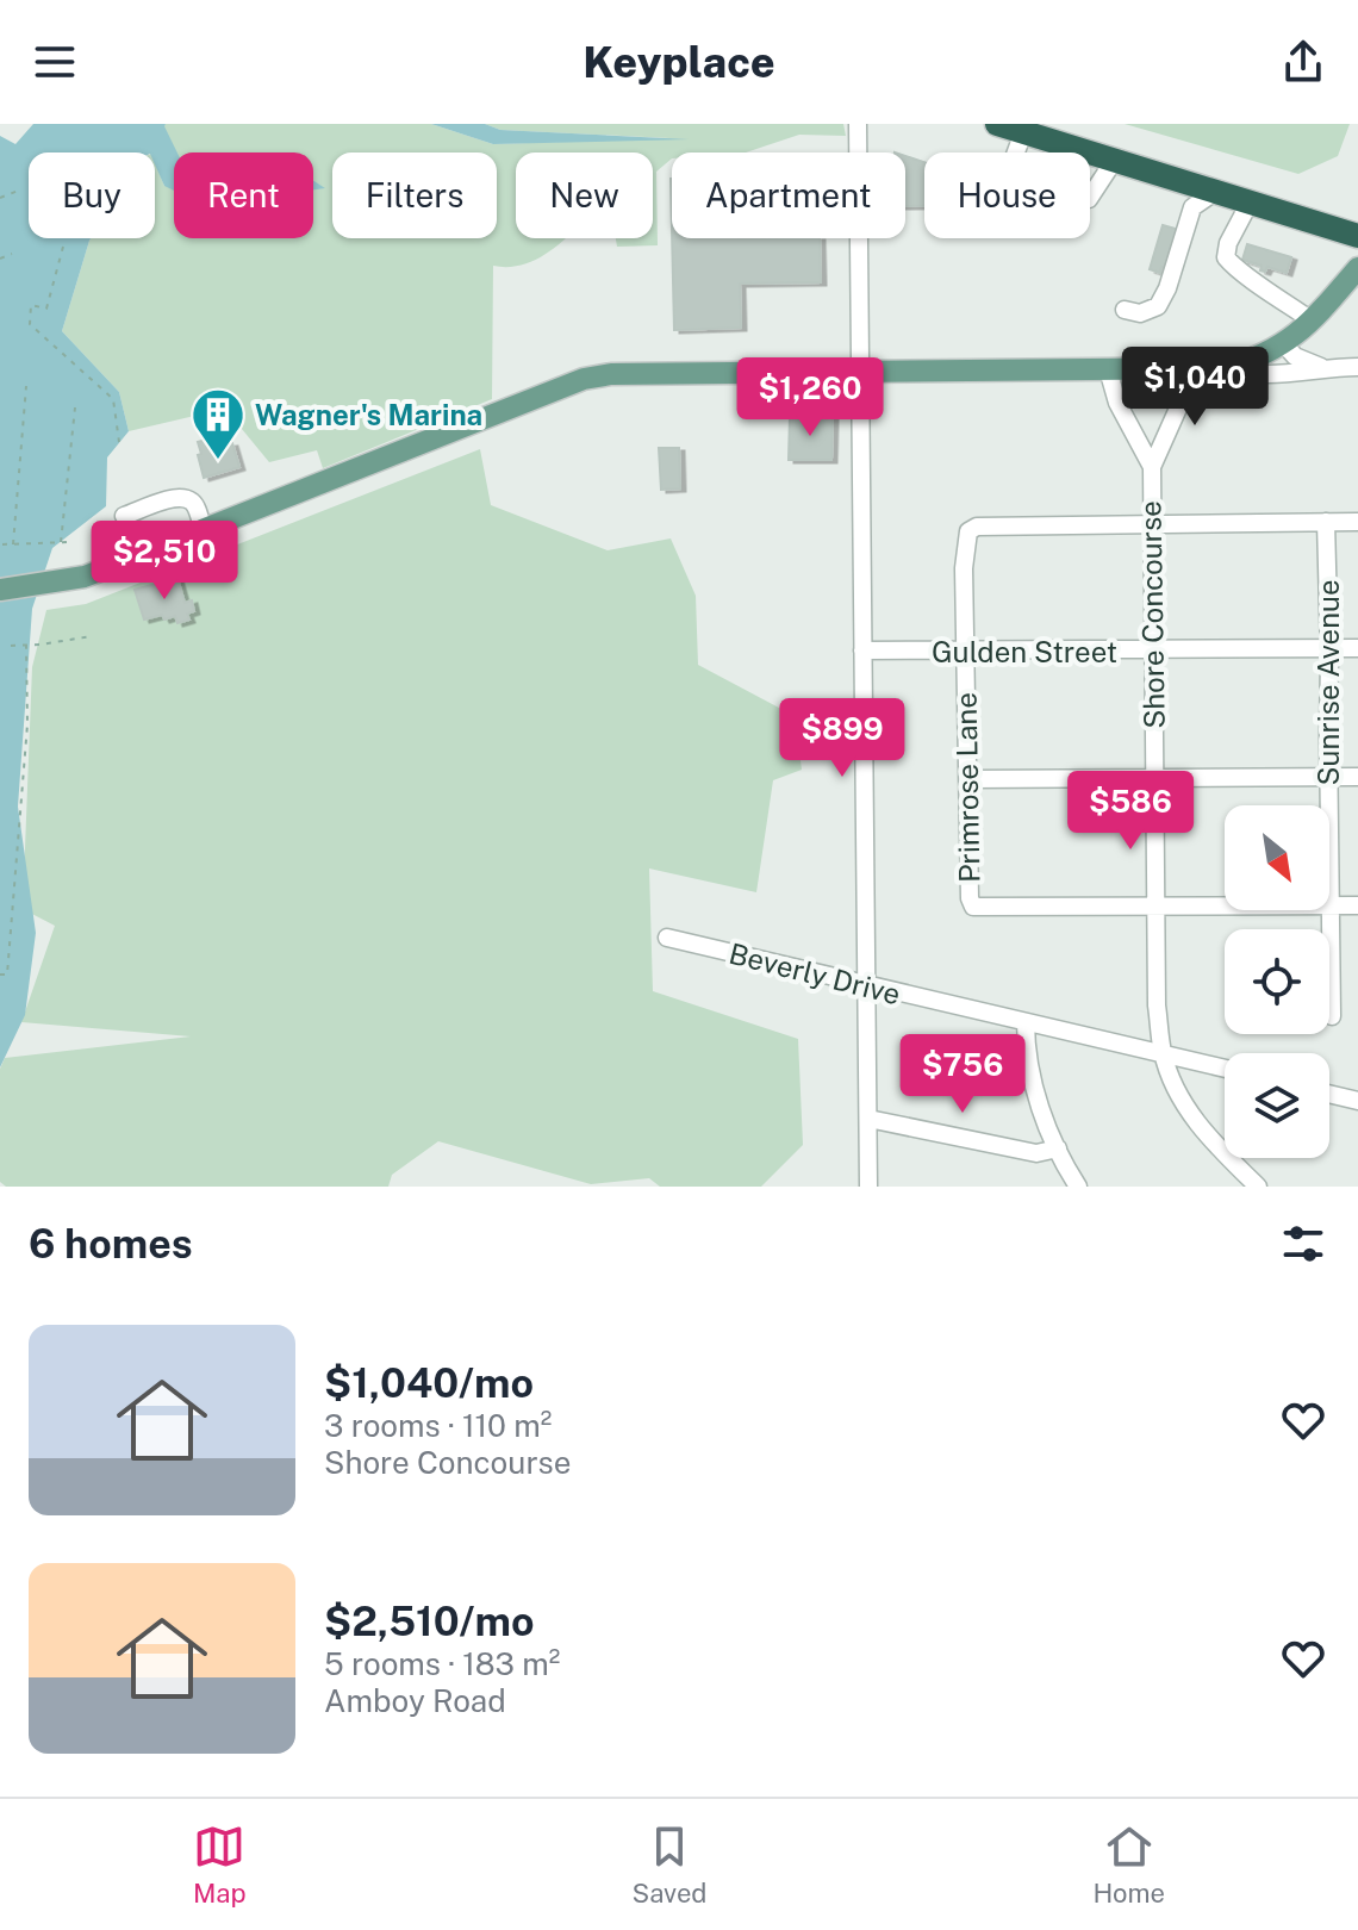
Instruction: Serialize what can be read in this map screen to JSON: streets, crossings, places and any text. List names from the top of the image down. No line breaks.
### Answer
{"streets":{"street":["Shore Concourse","Gulden Street","Sunrise Avenue","Primrose Lane","Beverly Drive"]},"crossings":[["Shore Concourse","Gulden Street"],["Shore Concourse","Primrose Lane"],["Shore Concourse","Beverly Drive"],["Gulden Street","Sunrise Avenue"],["Gulden Street","Primrose Lane"]],"places":{"building":["Wagner's Marina"]},"north":"bottom right","page":{"header":"Keyplace","chip":["Buy","Rent","Filters","New","Apartment","House"],"price":["$1,040","$1,260","$2,510","$899","$586","$756"],"heading":"6 homes","list":[{"name":"$1,040/mo","note":"3 rooms · 110 m² · Shore Concourse"},{"name":"$2,510/mo","note":"5 rooms · 183 m² · Amboy Road"}],"tabs":["Map","Saved","Home"]}}
